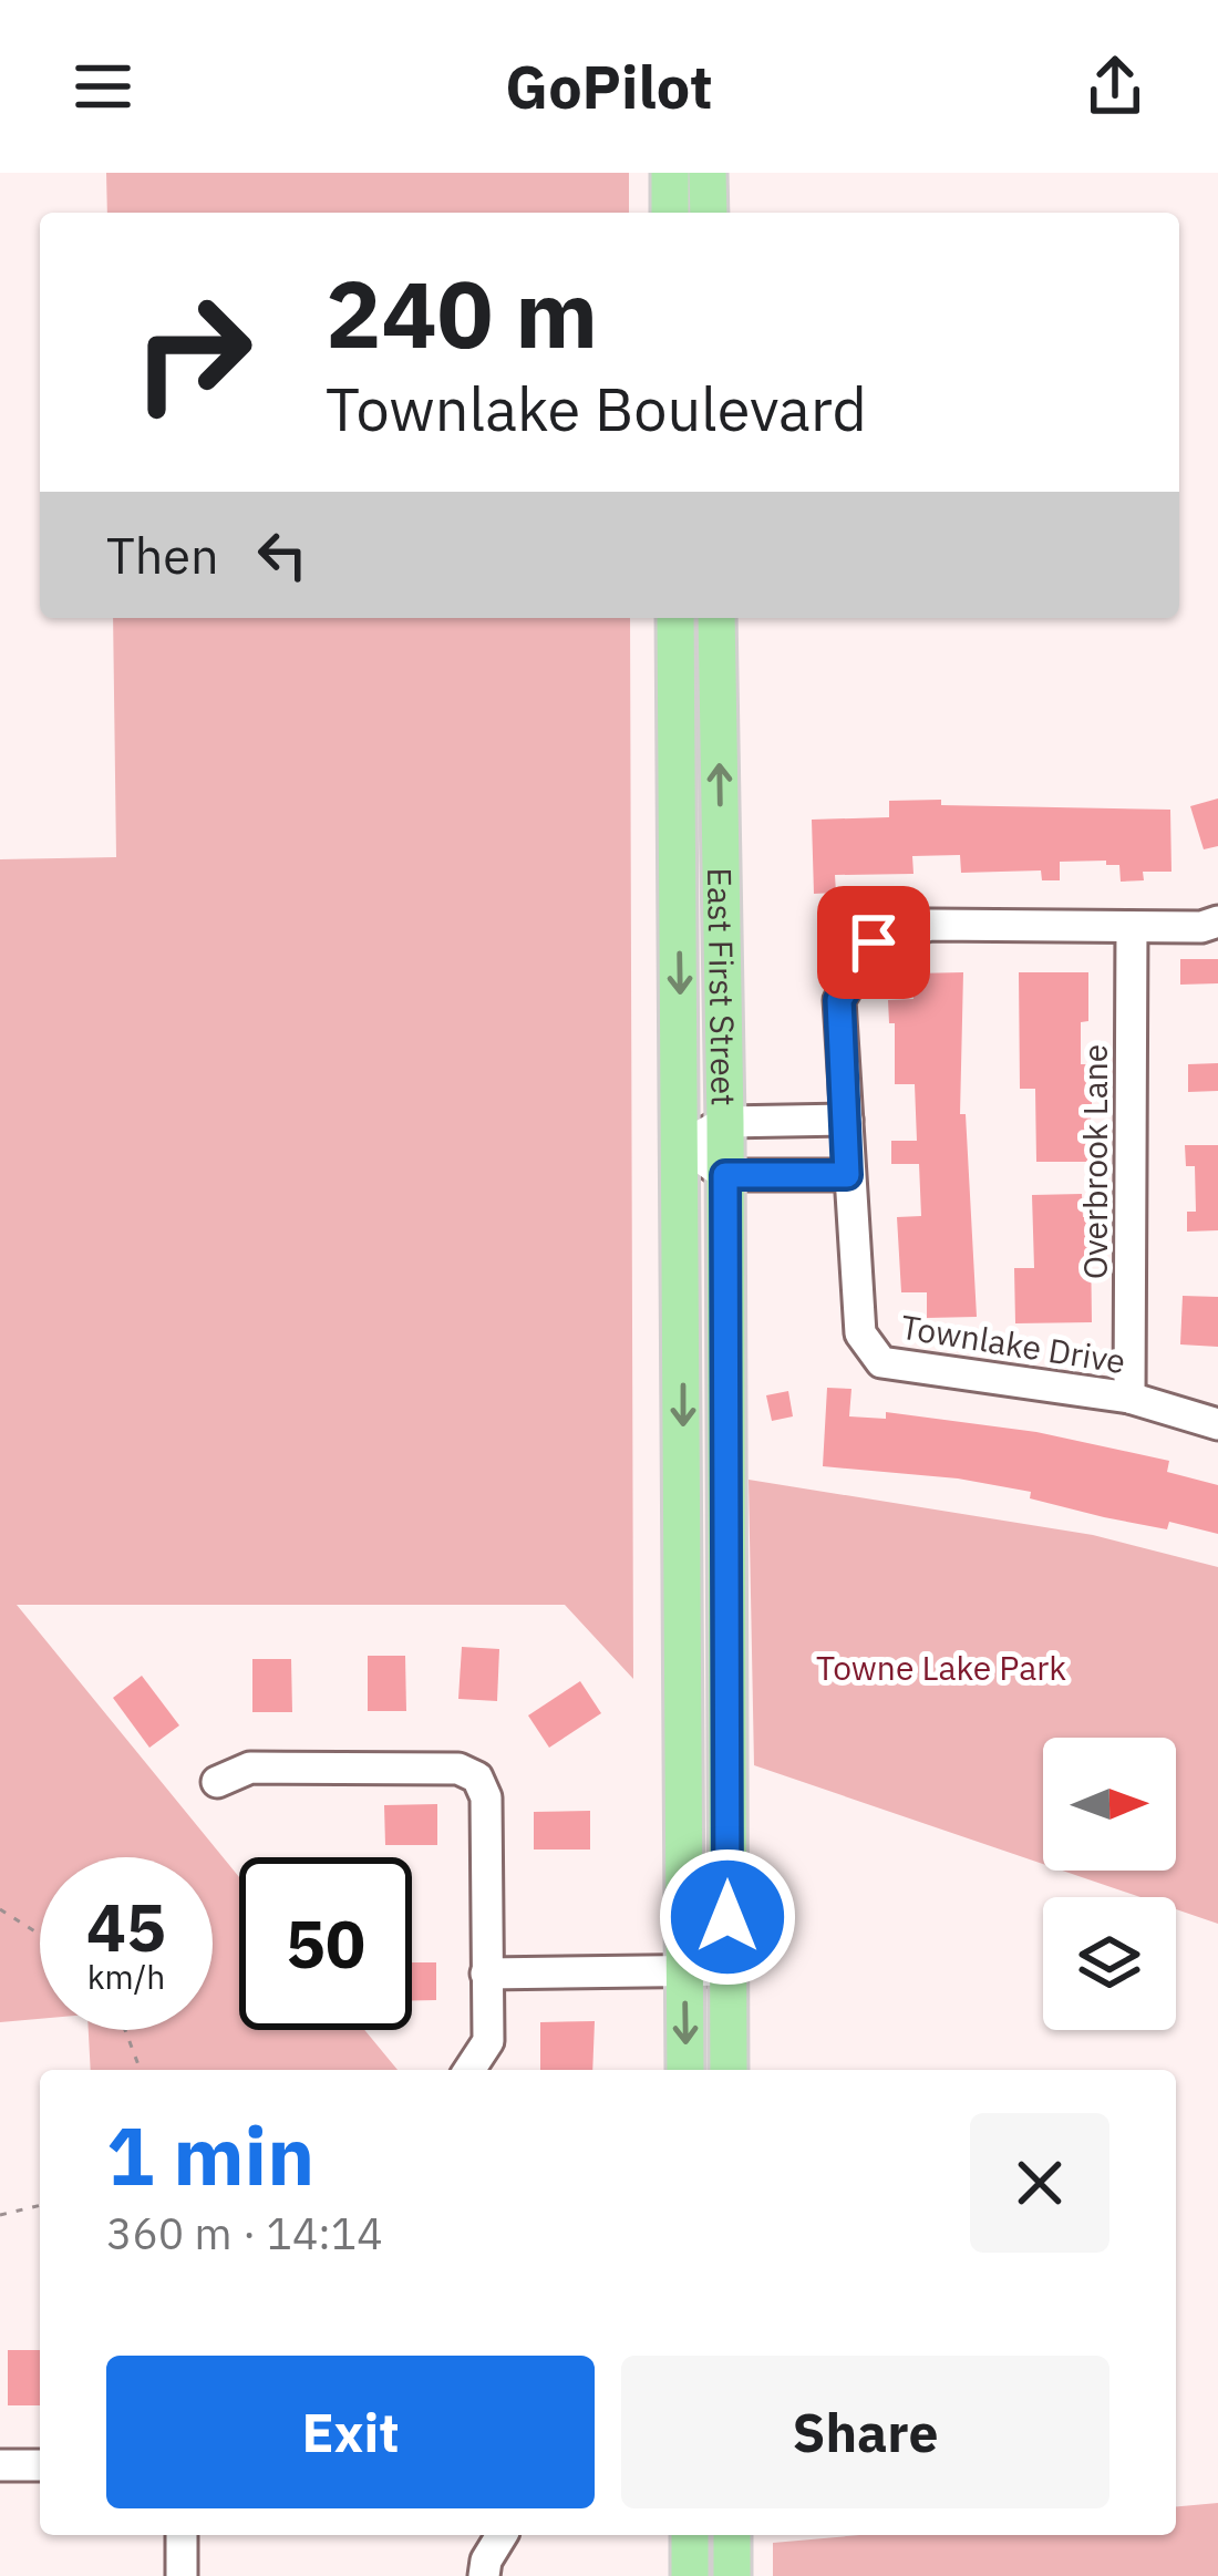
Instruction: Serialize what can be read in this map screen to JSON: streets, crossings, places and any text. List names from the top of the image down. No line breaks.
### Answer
{"streets":{"main road":["East First Street"],"street":["Overbrook Lane","Townlake Drive"]},"crossings":[["Overbrook Lane","Townlake Drive"]],"parks":["Towne Lake Park"],"north":"right","page":{"header":"GoPilot","turn":["240 m","Townlake Boulevard"],"then":"Then","speed":"45 km/h","limit":"50","heading":["1 min","360 m · 14:14"],"buttons":["Exit","Share"]}}
